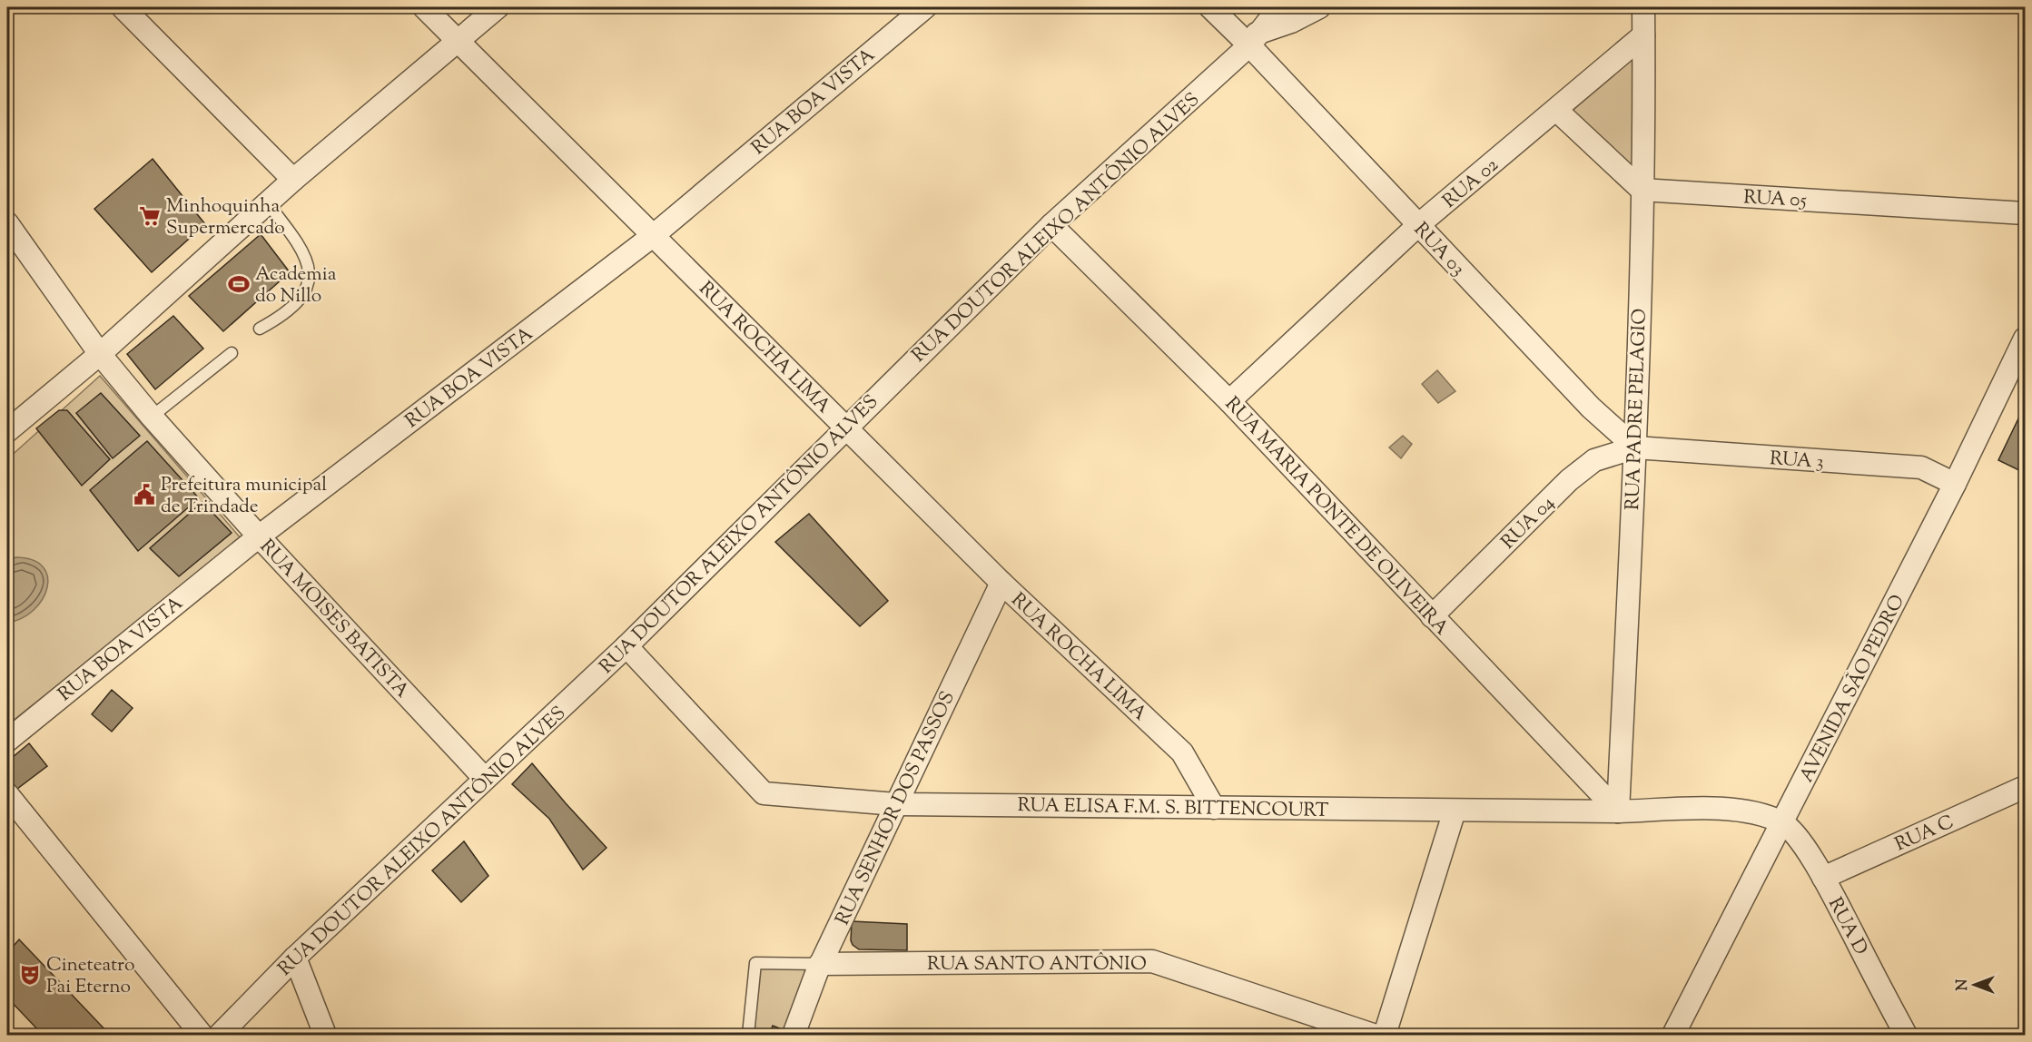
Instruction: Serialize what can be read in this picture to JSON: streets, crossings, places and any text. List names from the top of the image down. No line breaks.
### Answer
{"streets":{"street":["RUA BOA VISTA","RUA 02","RUA 05","RUA DOUTOR ALEIXO ANTÔNIO ALVES","RUA 03","RUA ROCHA LIMA","RUA PADRE PELAGIO","RUA 3","RUA MARIA PONTE DE OLIVEIRA","RUA 04","RUA MOISES BATISTA","AVENIDA SÃO PEDRO","RUA ELISA F.M. S. BITTENCOURT","RUA SENHOR DOS PASSOS","RUA C","RUA D","RUA SANTO ANTÔNIO"]},"crossings":[["RUA BOA VISTA","RUA ROCHA LIMA"],["RUA BOA VISTA","RUA MOISES BATISTA"],["RUA 02","RUA 03"],["RUA 02","RUA PADRE PELAGIO"],["RUA 02","RUA MARIA PONTE DE OLIVEIRA"],["RUA 05","RUA PADRE PELAGIO"],["RUA DOUTOR ALEIXO ANTÔNIO ALVES","RUA 03"],["RUA DOUTOR ALEIXO ANTÔNIO ALVES","RUA ROCHA LIMA"],["RUA DOUTOR ALEIXO ANTÔNIO ALVES","RUA MARIA PONTE DE OLIVEIRA"],["RUA DOUTOR ALEIXO ANTÔNIO ALVES","RUA MOISES BATISTA"],["RUA DOUTOR ALEIXO ANTÔNIO ALVES","RUA ELISA F.M. S. BITTENCOURT"],["RUA 03","RUA PADRE PELAGIO"],["RUA 03","RUA 3"],["RUA 03","RUA 04"],["RUA ROCHA LIMA","RUA ELISA F.M. S. BITTENCOURT"],["RUA ROCHA LIMA","RUA SENHOR DOS PASSOS"],["RUA PADRE PELAGIO","RUA 3"],["RUA PADRE PELAGIO","RUA MARIA PONTE DE OLIVEIRA"],["RUA PADRE PELAGIO","RUA 04"],["RUA PADRE PELAGIO","RUA ELISA F.M. S. BITTENCOURT"],["RUA 3","RUA 04"],["RUA 3","AVENIDA SÃO PEDRO"],["RUA MARIA PONTE DE OLIVEIRA","RUA 04"],["RUA MARIA PONTE DE OLIVEIRA","RUA ELISA F.M. S. BITTENCOURT"],["AVENIDA SÃO PEDRO","RUA ELISA F.M. S. BITTENCOURT"],["AVENIDA SÃO PEDRO","RUA D"],["RUA ELISA F.M. S. BITTENCOURT","RUA SENHOR DOS PASSOS"],["RUA ELISA F.M. S. BITTENCOURT","RUA D"],["RUA SENHOR DOS PASSOS","RUA SANTO ANTÔNIO"],["RUA C","RUA D"]],"places":{"supermarket":["Minhoquinha Supermercado"],"sports":["Academia do Nillo"],"public building":["Prefeitura municipal de Trindade"],"theatre":["Cineteatro Pai Eterno"]},"north":"left"}
